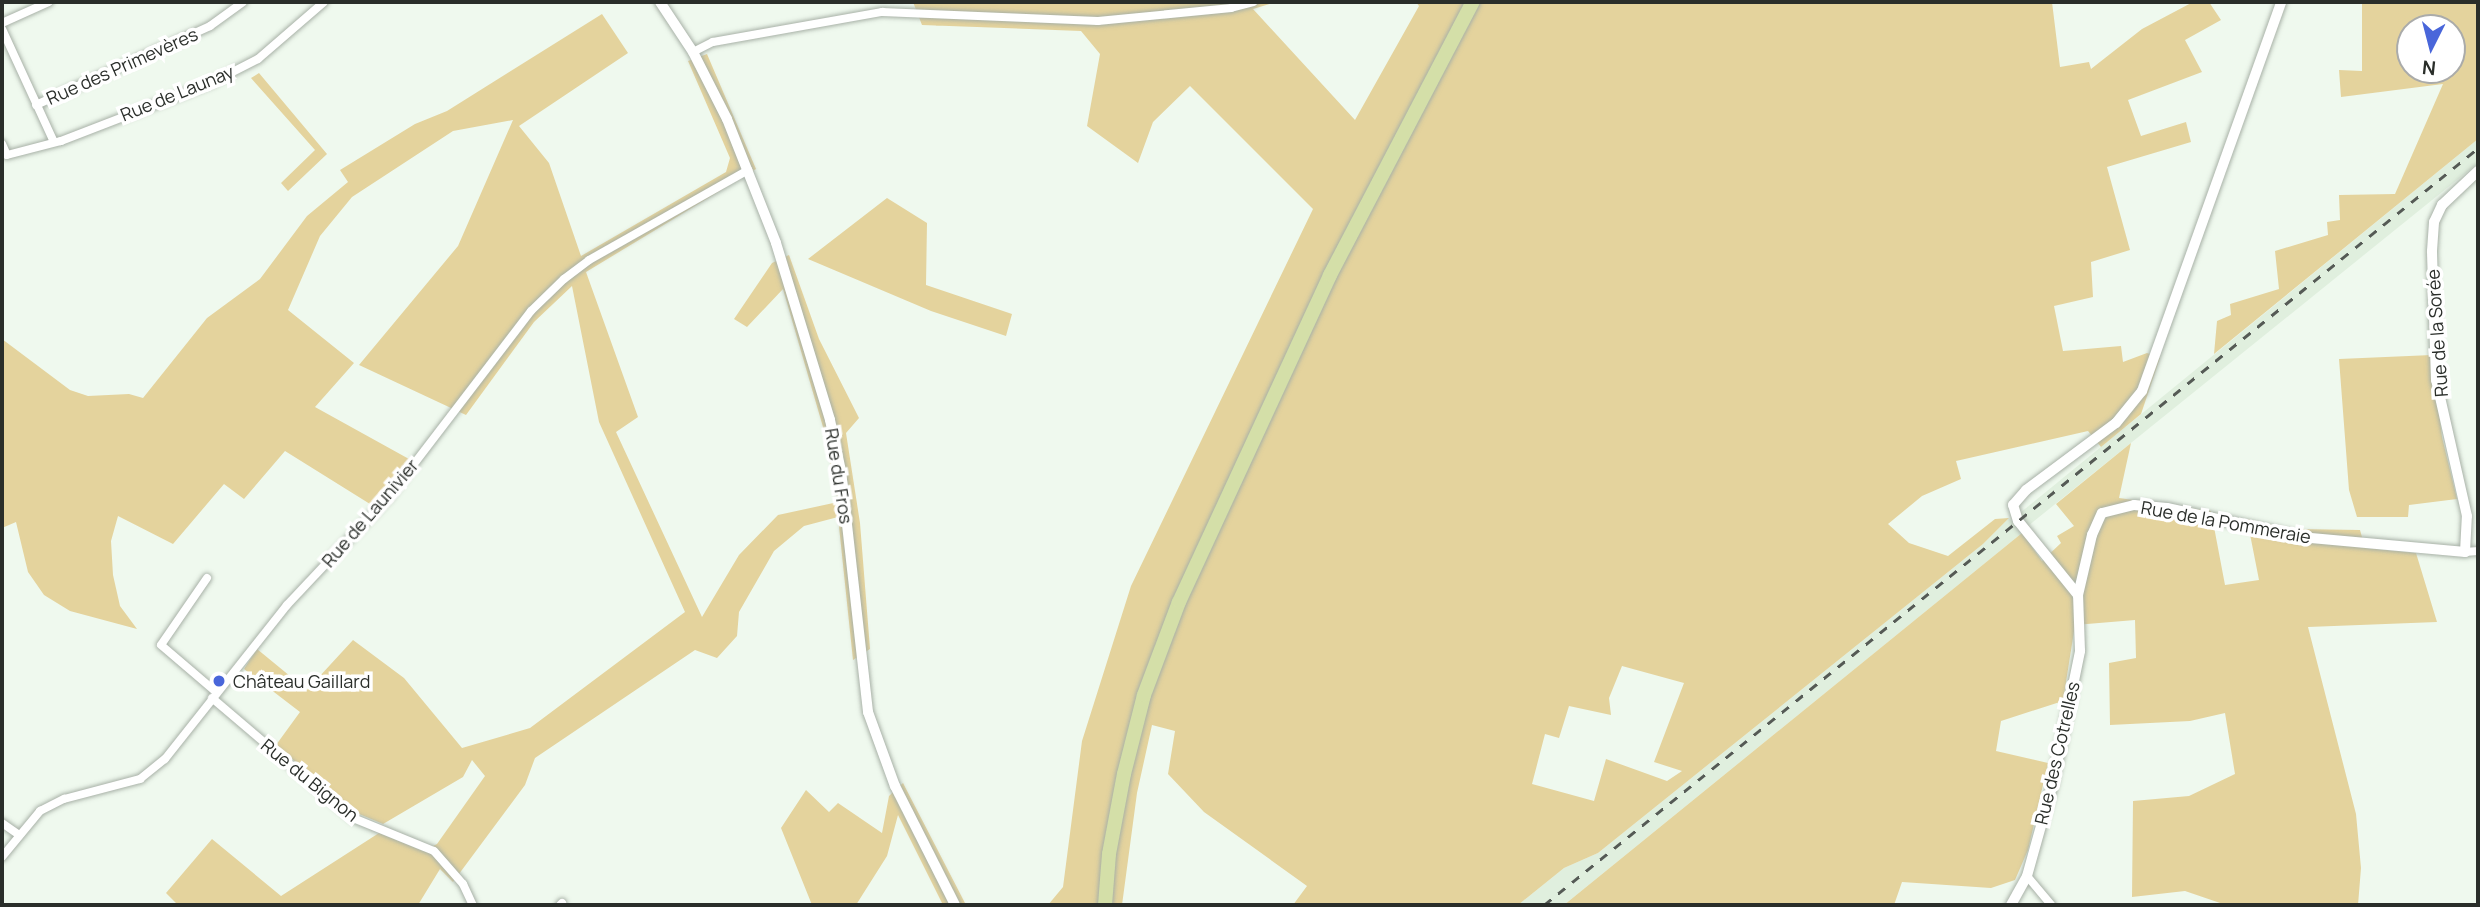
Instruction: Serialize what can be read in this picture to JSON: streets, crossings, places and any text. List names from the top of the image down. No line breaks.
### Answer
{"streets":{"street":["Rue des Primevères","Rue de Launay","Rue de la Sorée","Rue du Fros","Rue de Launivier","Rue de la Pommeraie","Rue des Cotrelles","Rue du Bignon"]},"crossings":[["Rue de la Sorée","Rue de la Pommeraie"],["Rue du Fros","Rue de Launivier"],["Rue de Launivier","Rue du Bignon"],["Rue de la Pommeraie","Rue des Cotrelles"]],"places":["Château Gaillard"],"north":"bottom"}
